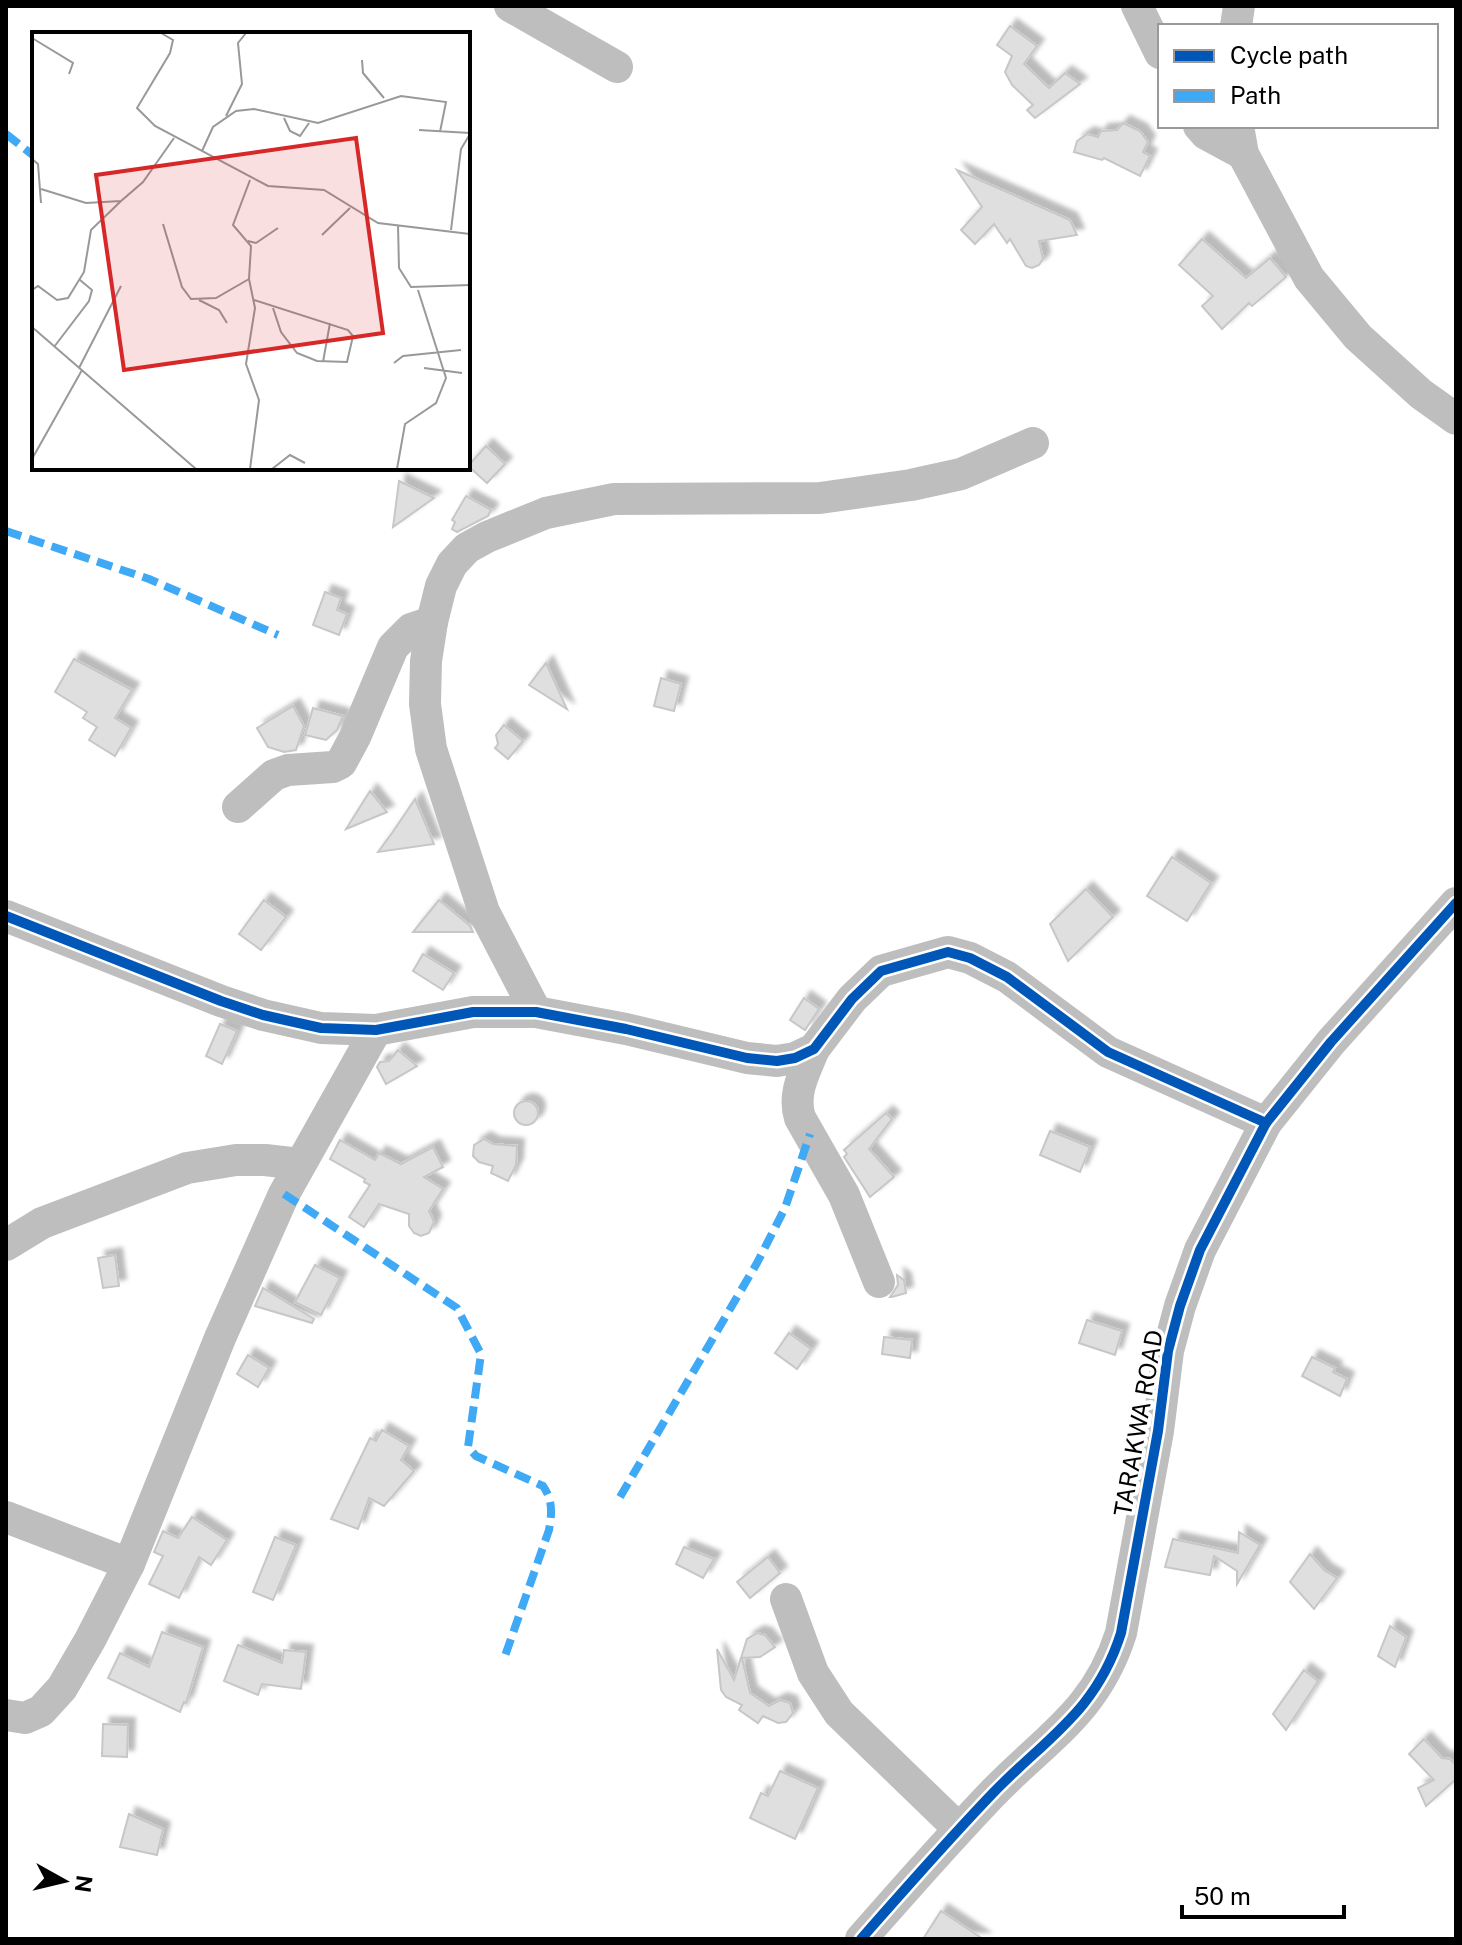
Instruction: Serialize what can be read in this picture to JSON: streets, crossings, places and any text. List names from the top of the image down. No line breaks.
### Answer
{"streets":{"street":["TARAKWA ROAD"]},"legend":["Cycle path","Path"],"scale_bar":"50 m","north":"right"}
